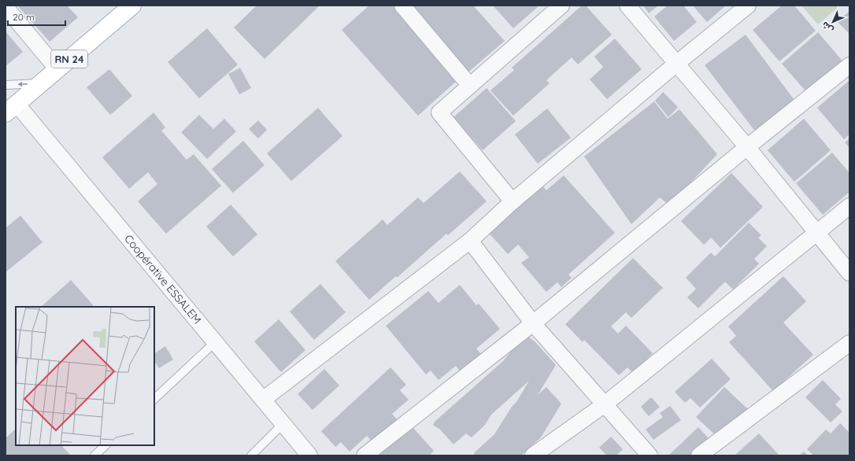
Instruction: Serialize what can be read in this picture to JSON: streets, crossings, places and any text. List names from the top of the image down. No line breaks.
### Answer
{"streets":{"main road":["RN 24"],"street":["Coopérative ESSALEM"]},"crossings":[["RN 24","Coopérative ESSALEM"]],"scale_bar":"20 m","north":"bottom left"}
